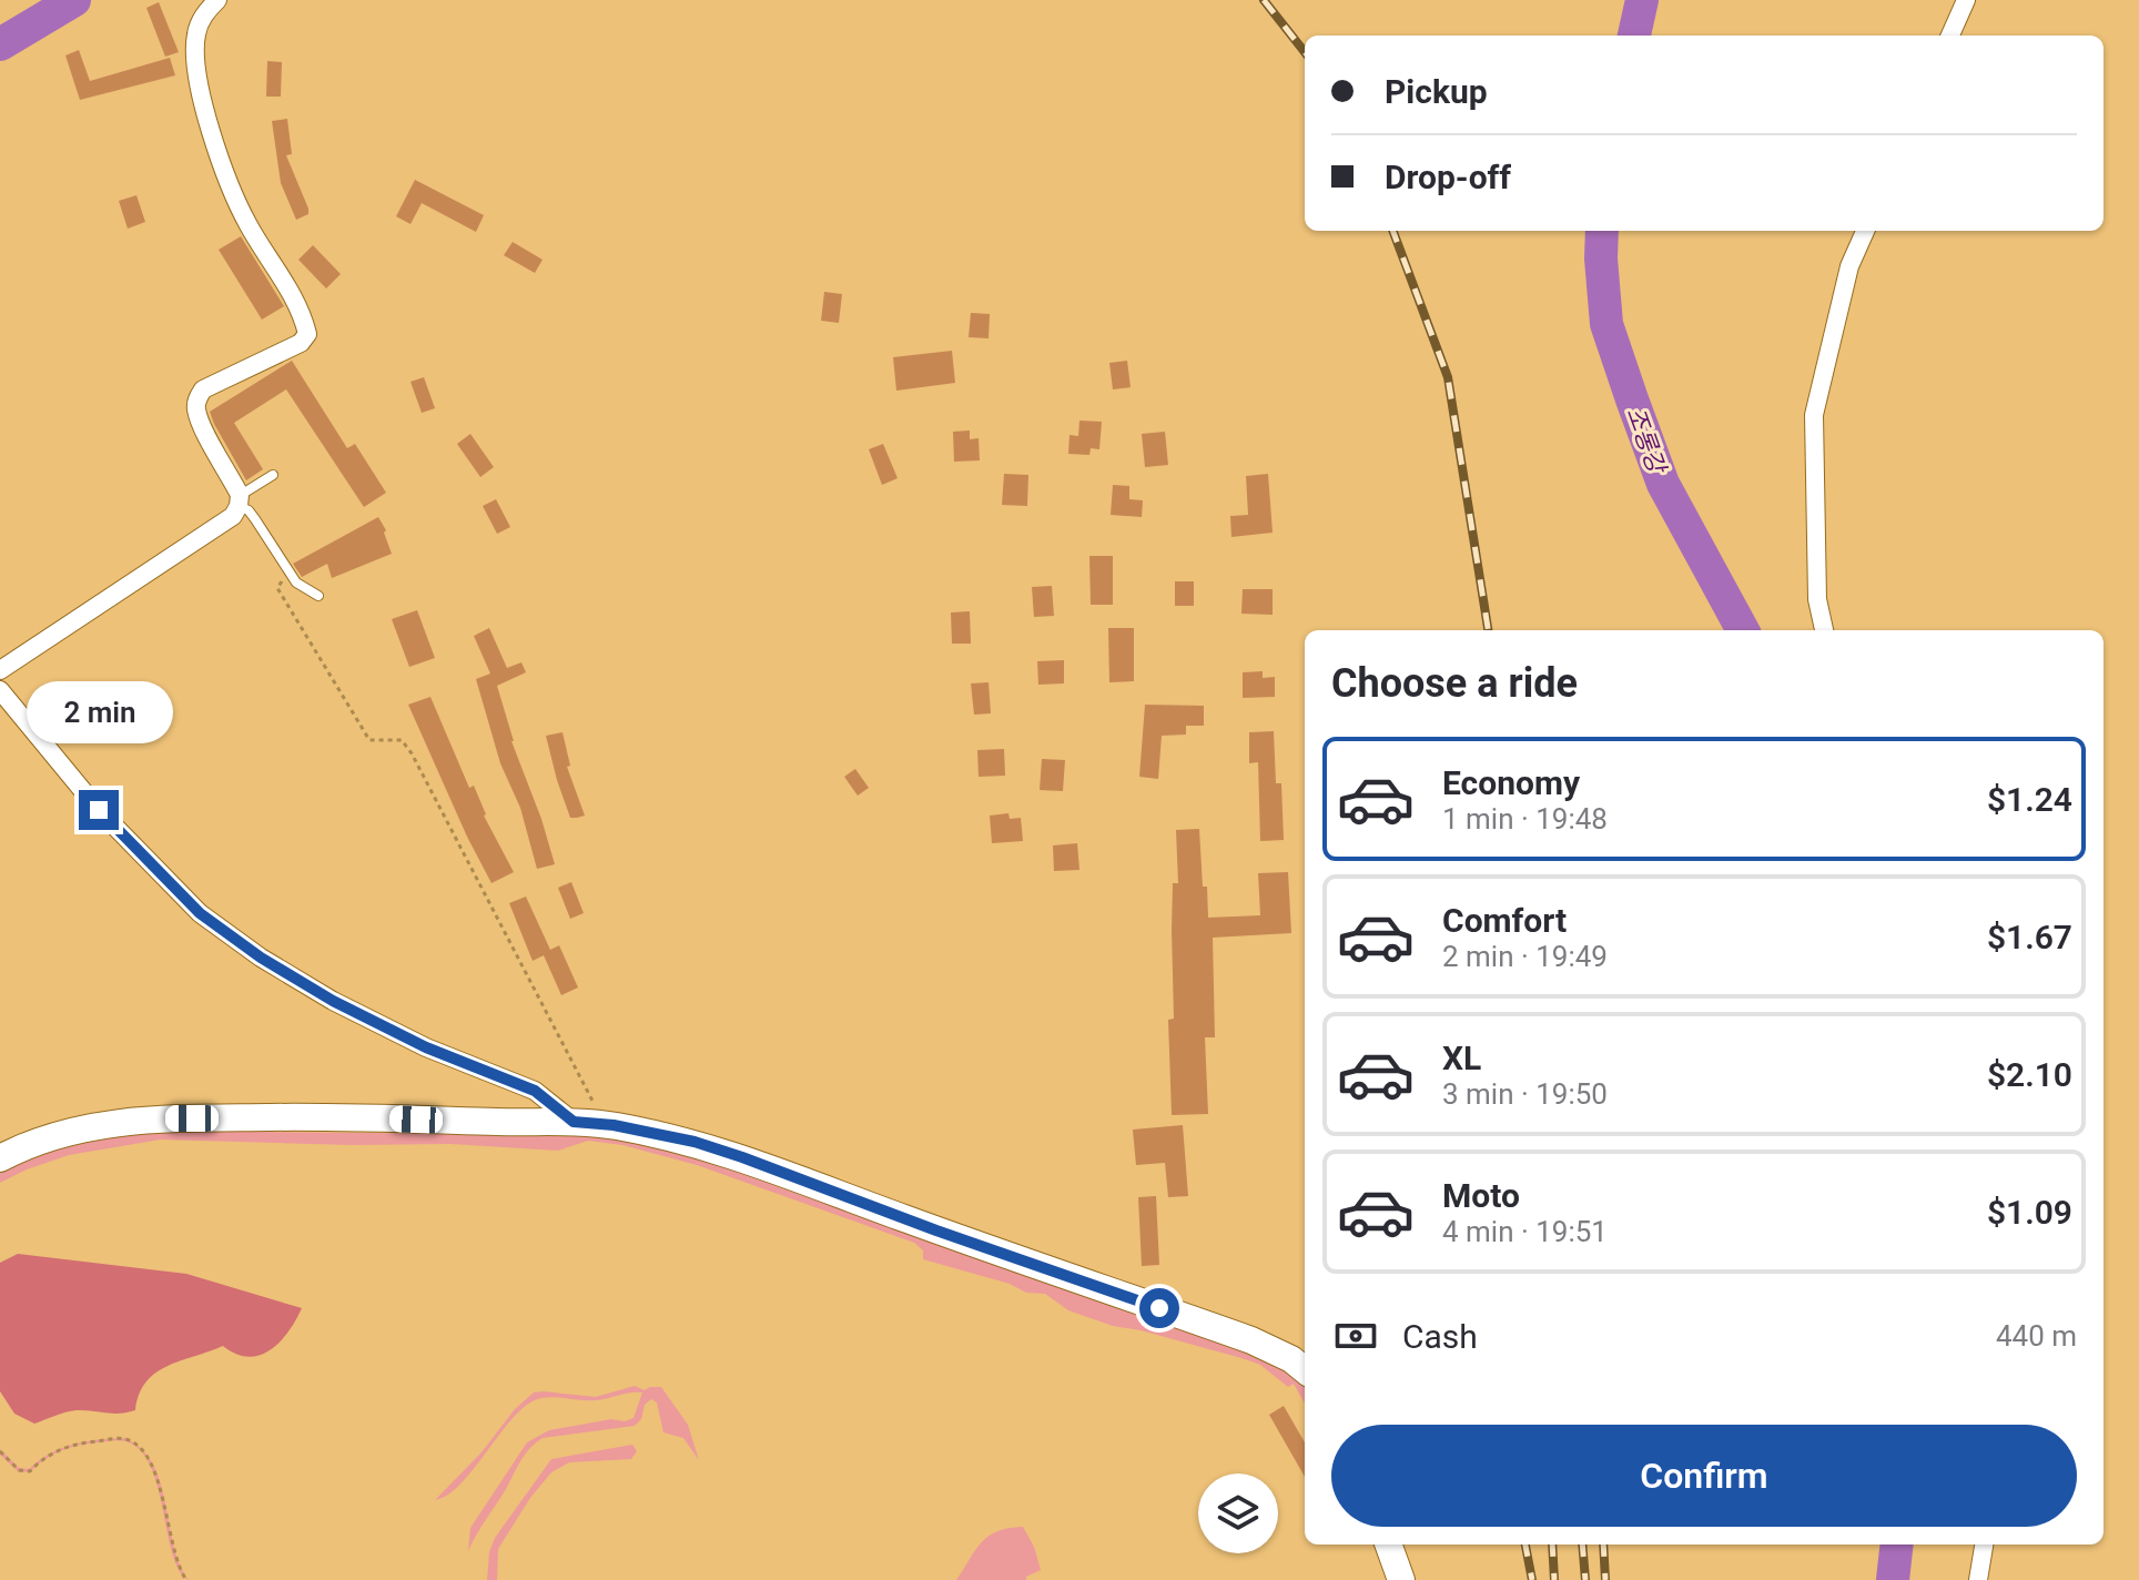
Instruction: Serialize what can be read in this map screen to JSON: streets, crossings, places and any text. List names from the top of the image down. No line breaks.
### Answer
{"water":["조롱강"],"page":{"banner":["Pickup","Drop-off"],"heading":"Choose a ride","bubble":"2 min","list":[{"name":"Economy","note":"1 min · 19:48","value":"$1.24"},{"name":"Comfort","note":"2 min · 19:49","value":"$1.67"},{"name":"XL","note":"3 min · 19:50","value":"$2.10"},{"name":"Moto","note":"4 min · 19:51","value":"$1.09"}],"pay":["Cash","440 m"],"buttons":"Confirm"}}
